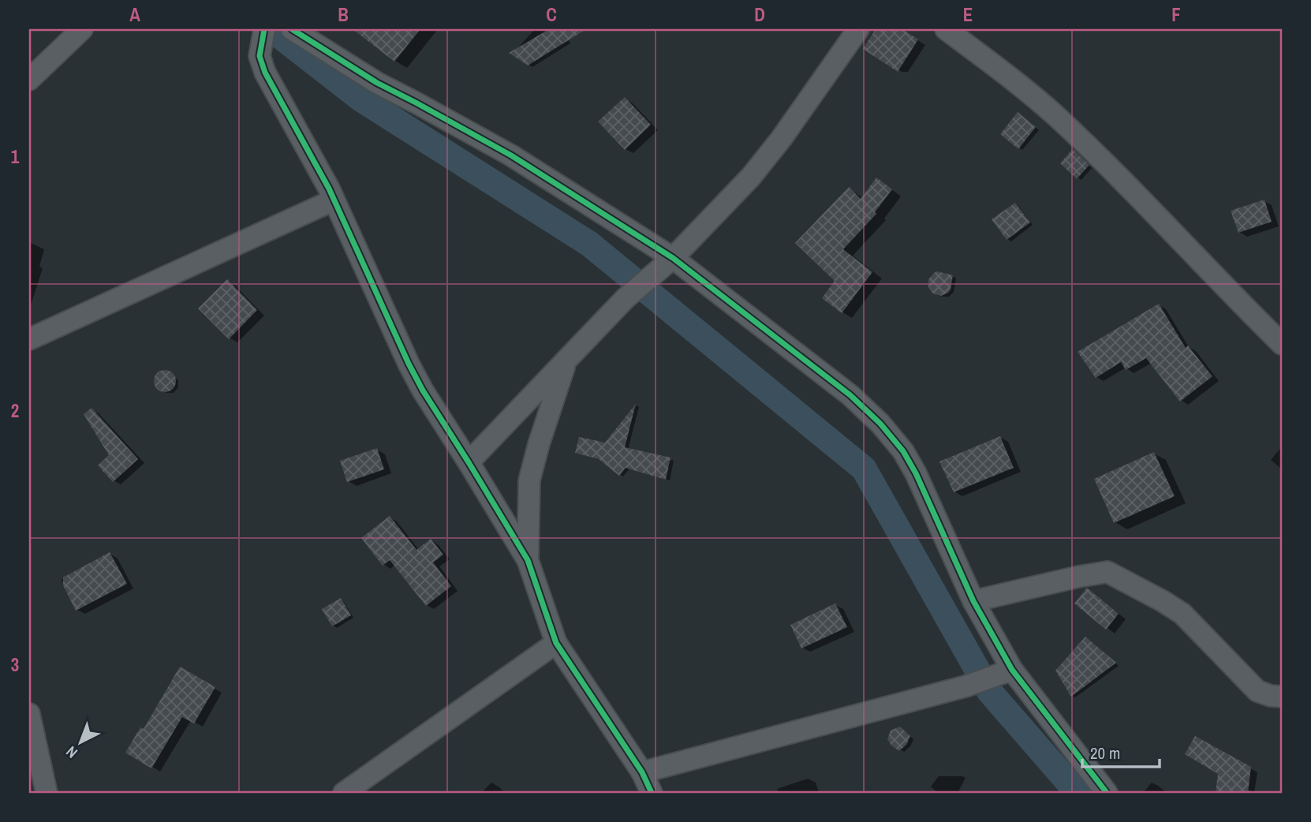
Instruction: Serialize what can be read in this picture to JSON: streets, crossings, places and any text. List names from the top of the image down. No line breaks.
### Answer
{"scale_bar":"20 m","north":"bottom left","grid":{"columns":["A","B","C","D","E","F"],"rows":["1","2","3"]}}
